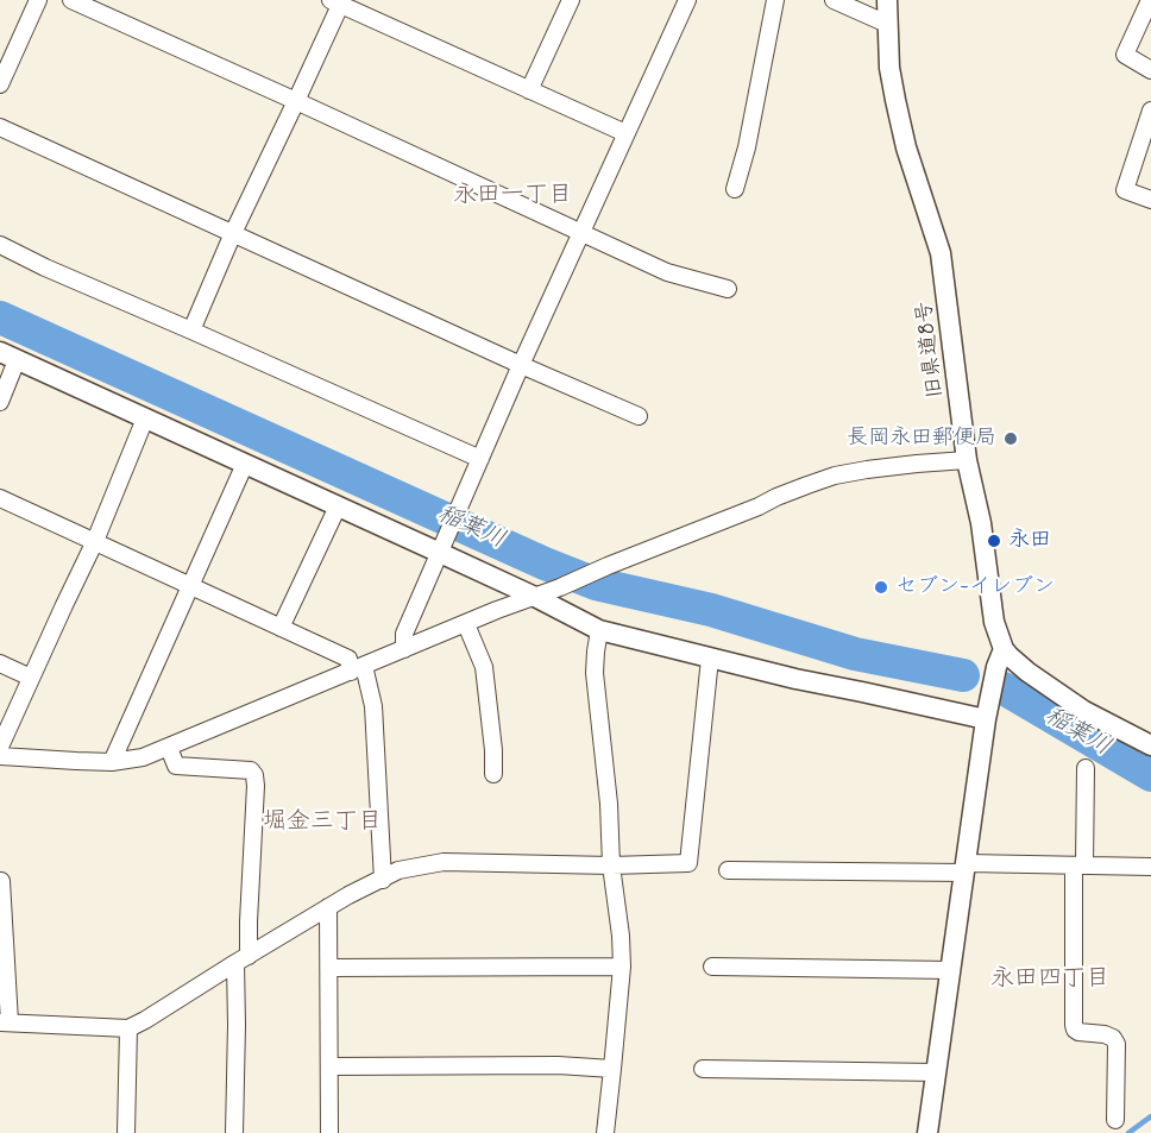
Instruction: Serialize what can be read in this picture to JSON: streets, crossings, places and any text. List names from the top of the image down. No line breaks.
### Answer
{"streets":{"street":["旧県道8号"]},"districts":["永田一丁目","堀金三丁目","永田四丁目"],"water":["稲葉川"],"places":["長岡永田郵便局","永田","セブン-イレブン"]}
